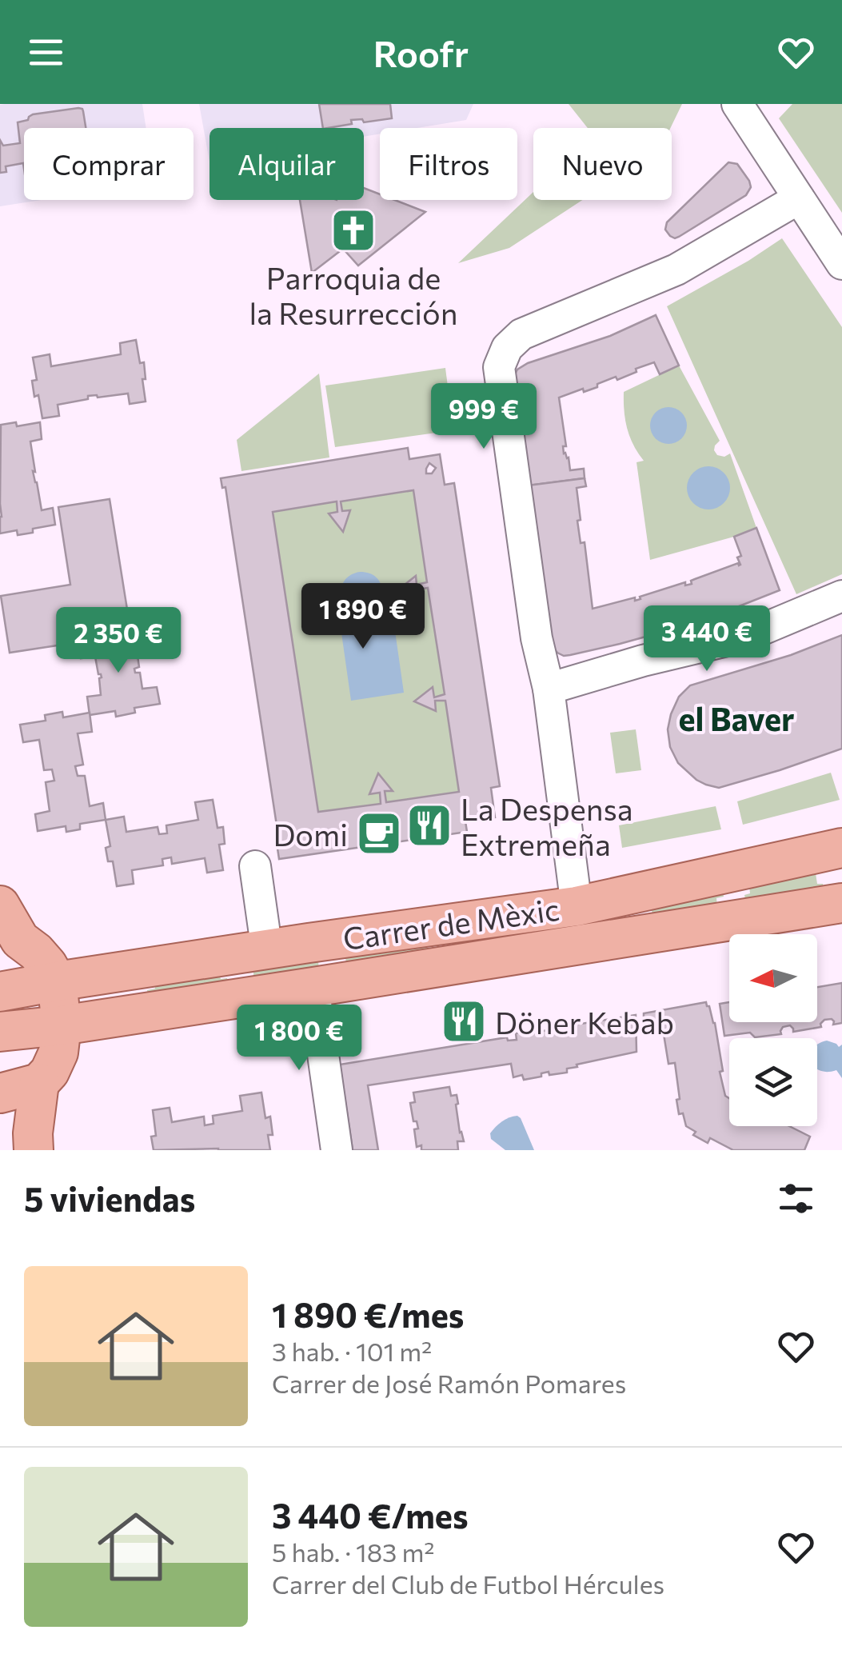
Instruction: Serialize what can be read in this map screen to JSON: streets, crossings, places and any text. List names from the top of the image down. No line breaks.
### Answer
{"streets":{"main road":["Carrer de Mèxic"]},"districts":["el Baver"],"places":{"church":["Parroquia de la Resurrección"],"restaurant":["La Despensa Extremeña","Döner Kebab"],"cafe":["Domi"]},"north":"left","page":{"header":"Roofr","chip":["Comprar","Alquilar","Filtros","Nuevo"],"price":["999 €","1 890 €","3 440 €","2 350 €","1 800 €"],"heading":"5 viviendas","list":[{"name":"1 890 €/mes","note":"3 hab. · 101 m² · Carrer de José Ramón Pomares"},{"name":"3 440 €/mes","note":"5 hab. · 183 m² · Carrer del Club de Futbol Hércules"}]}}
